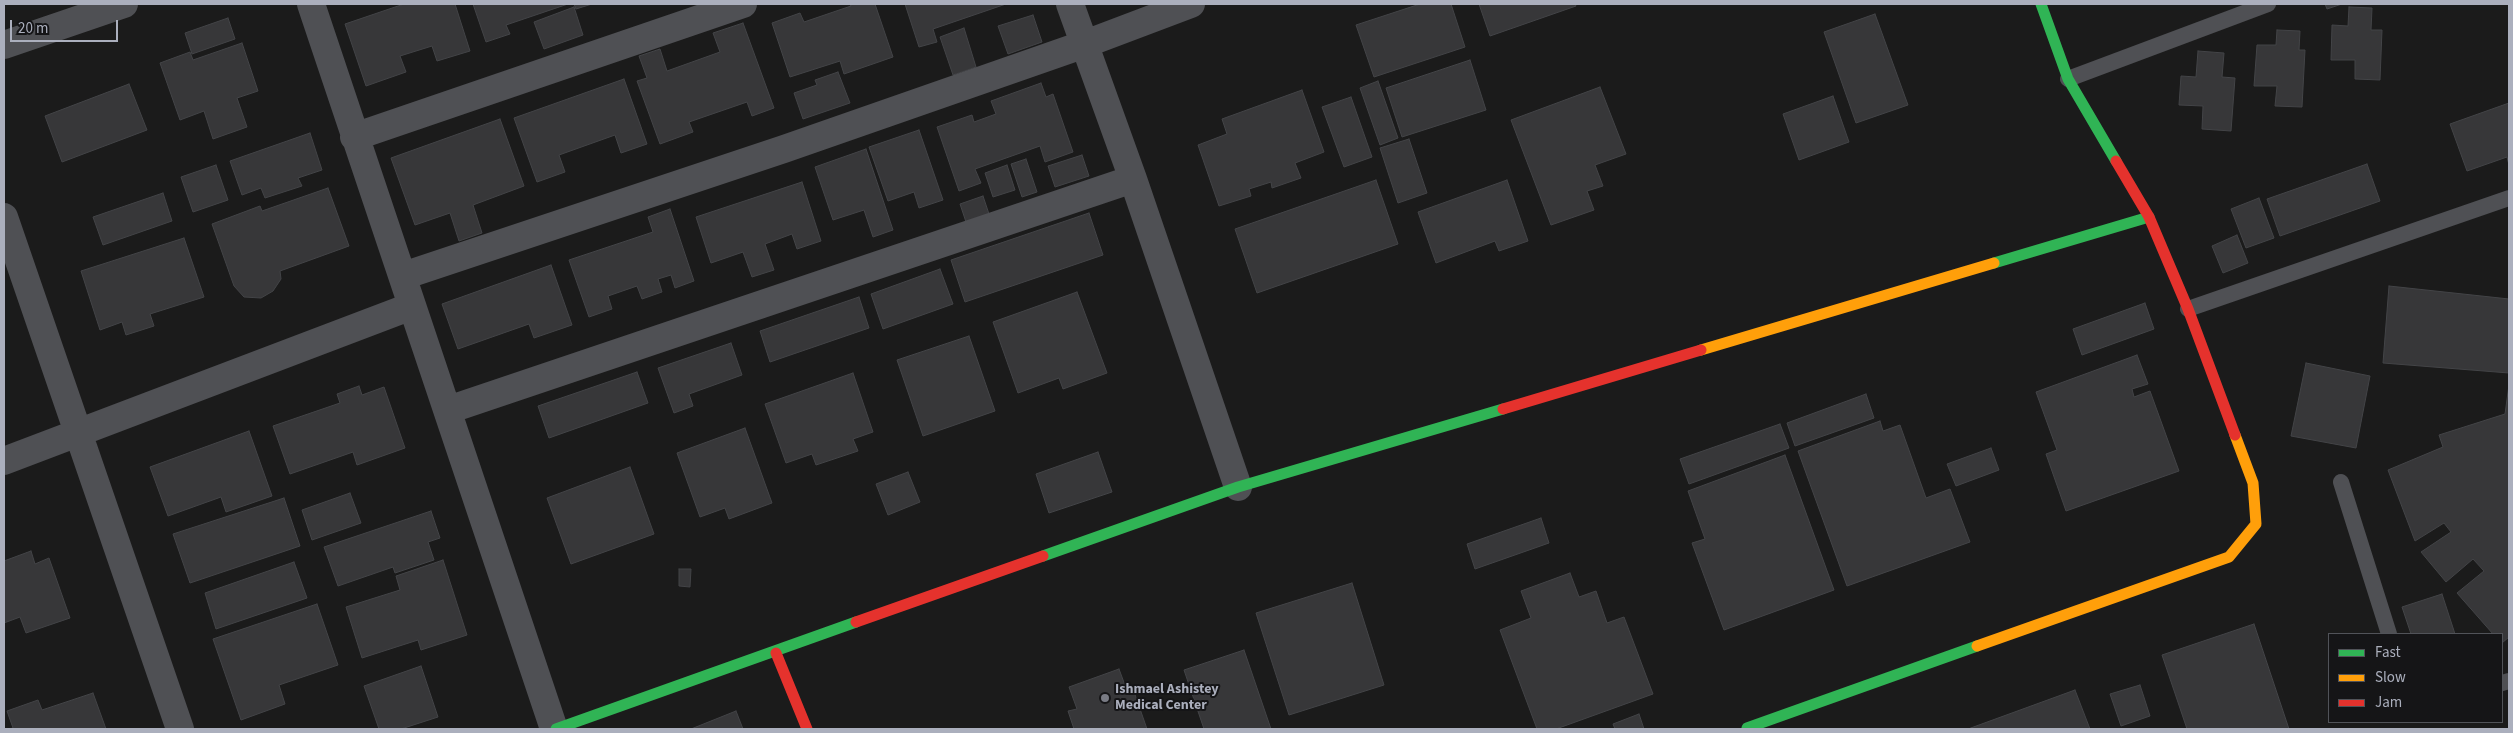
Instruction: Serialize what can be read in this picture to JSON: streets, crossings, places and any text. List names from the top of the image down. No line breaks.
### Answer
{"places":["Ishmael Ashistey Medical Center"],"legend":["Fast","Slow","Jam"],"scale_bar":"20 m"}
